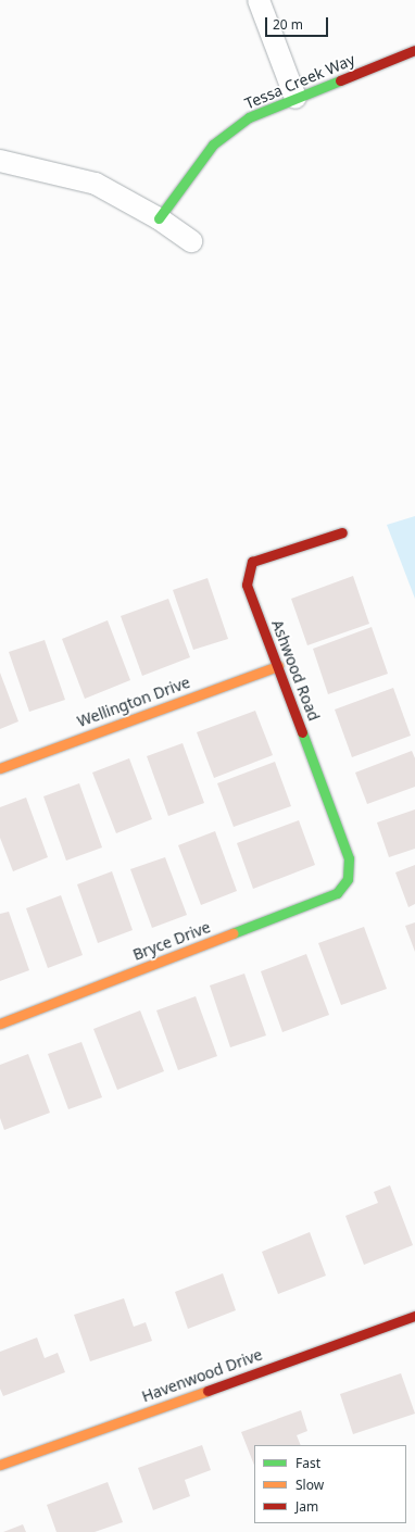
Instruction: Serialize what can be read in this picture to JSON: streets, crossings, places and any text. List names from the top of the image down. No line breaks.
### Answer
{"streets":{"street":["Tessa Creek Way","Ashwood Road","Wellington Drive","Bryce Drive","Havenwood Drive"]},"crossings":[["Ashwood Road","Wellington Drive"],["Ashwood Road","Bryce Drive"]],"legend":["Fast","Slow","Jam"],"scale_bar":"20 m"}
